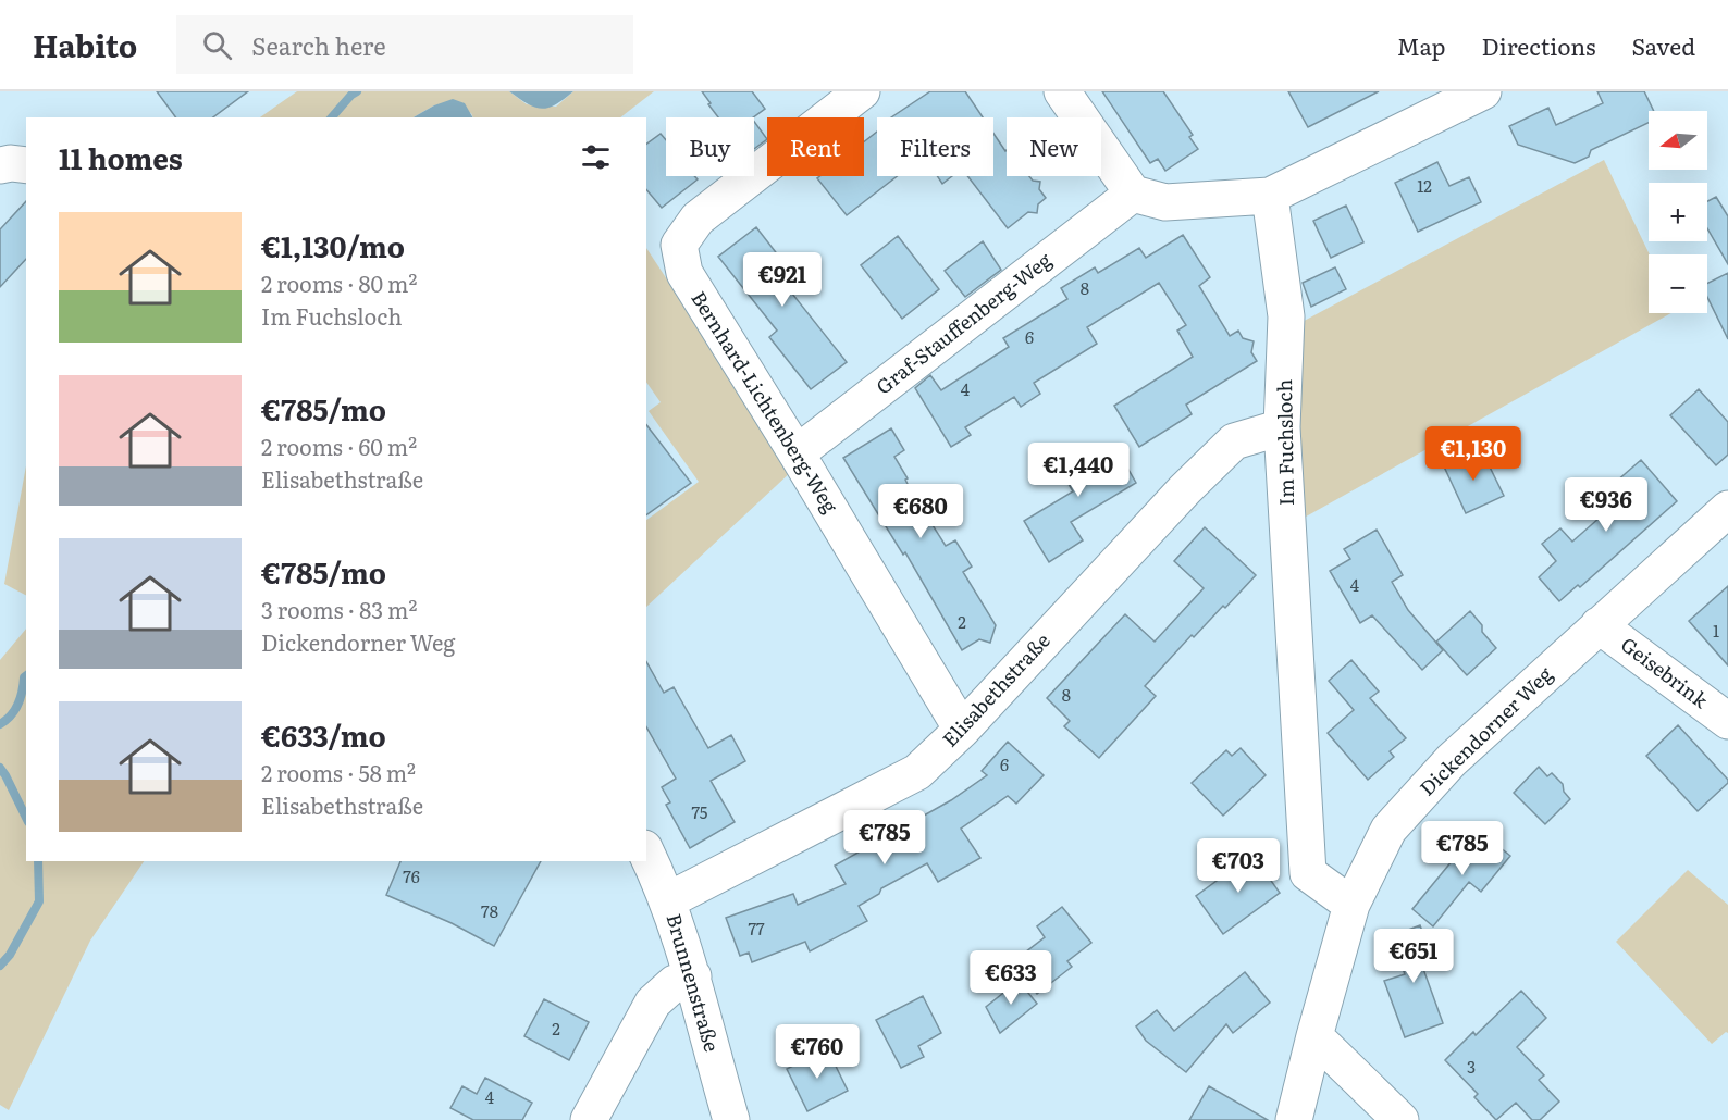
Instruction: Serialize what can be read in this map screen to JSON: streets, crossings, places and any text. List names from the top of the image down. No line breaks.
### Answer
{"streets":{"street":["Graf-Stauffenberg-Weg","Bernhard-Lichtenberg-Weg","Im Fuchsloch","Geisebrink","Elisabethstraße","Dickendorner Weg","Brunnenstraße"]},"crossings":[["Graf-Stauffenberg-Weg","Bernhard-Lichtenberg-Weg"],["Bernhard-Lichtenberg-Weg","Elisabethstraße"],["Im Fuchsloch","Elisabethstraße"],["Im Fuchsloch","Dickendorner Weg"],["Geisebrink","Dickendorner Weg"],["Elisabethstraße","Brunnenstraße"]],"house_numbers":["12","8","6","4","4","2","1","8","6","75","76","78","77","2","3","4"],"north":"left","page":{"header":"Habito","search":"Search here","nav":["Map","Directions","Saved"],"map_buttons":["+","−"],"chip":["Buy","Rent","Filters","New"],"heading":"11 homes","list":[{"name":"€1,130/mo","note":"2 rooms · 80 m² · Im Fuchsloch"},{"name":"€785/mo","note":"2 rooms · 60 m² · Elisabethstraße"},{"name":"€785/mo","note":"3 rooms · 83 m² · Dickendorner Weg"},{"name":"€633/mo","note":"2 rooms · 58 m² · Elisabethstraße"}],"price":["€921","€1,130","€1,440","€936","€680","€785","€785","€703","€651","€633","€760"]}}
